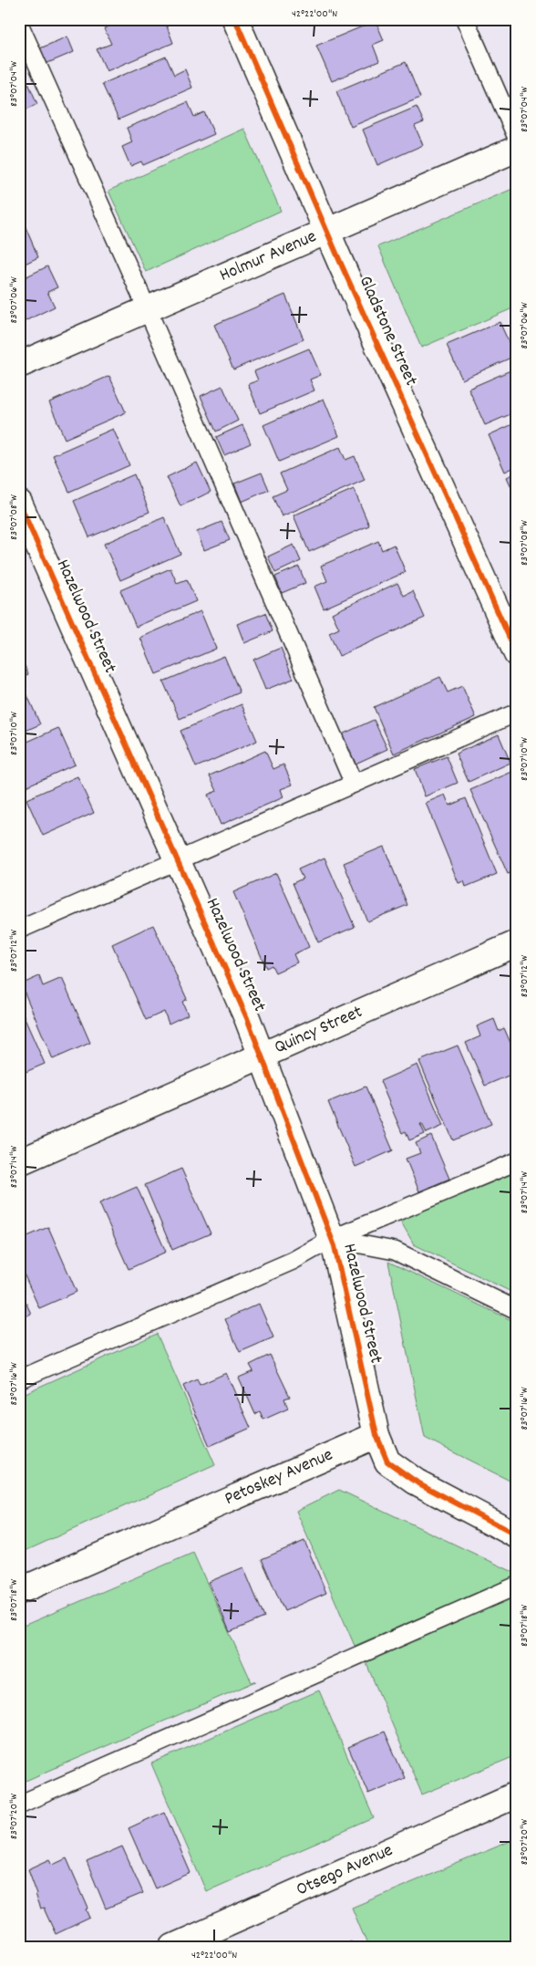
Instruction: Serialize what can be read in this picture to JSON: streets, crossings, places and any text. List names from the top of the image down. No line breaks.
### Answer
{"streets":{"street":["Holmur Avenue","Gladstone Street","Hazelwood Street","Quincy Street","Petoskey Avenue","Otsego Avenue"]},"crossings":[["Holmur Avenue","Gladstone Street"],["Hazelwood Street","Quincy Street"],["Hazelwood Street","Petoskey Avenue"]],"coordinates":["42°22'00\"N","83°07'04\"W","83°07'06\"W","83°07'08\"W","83°07'10\"W","83°07'12\"W","83°07'14\"W","83°07'16\"W","83°07'18\"W","83°07'20\"W"]}
